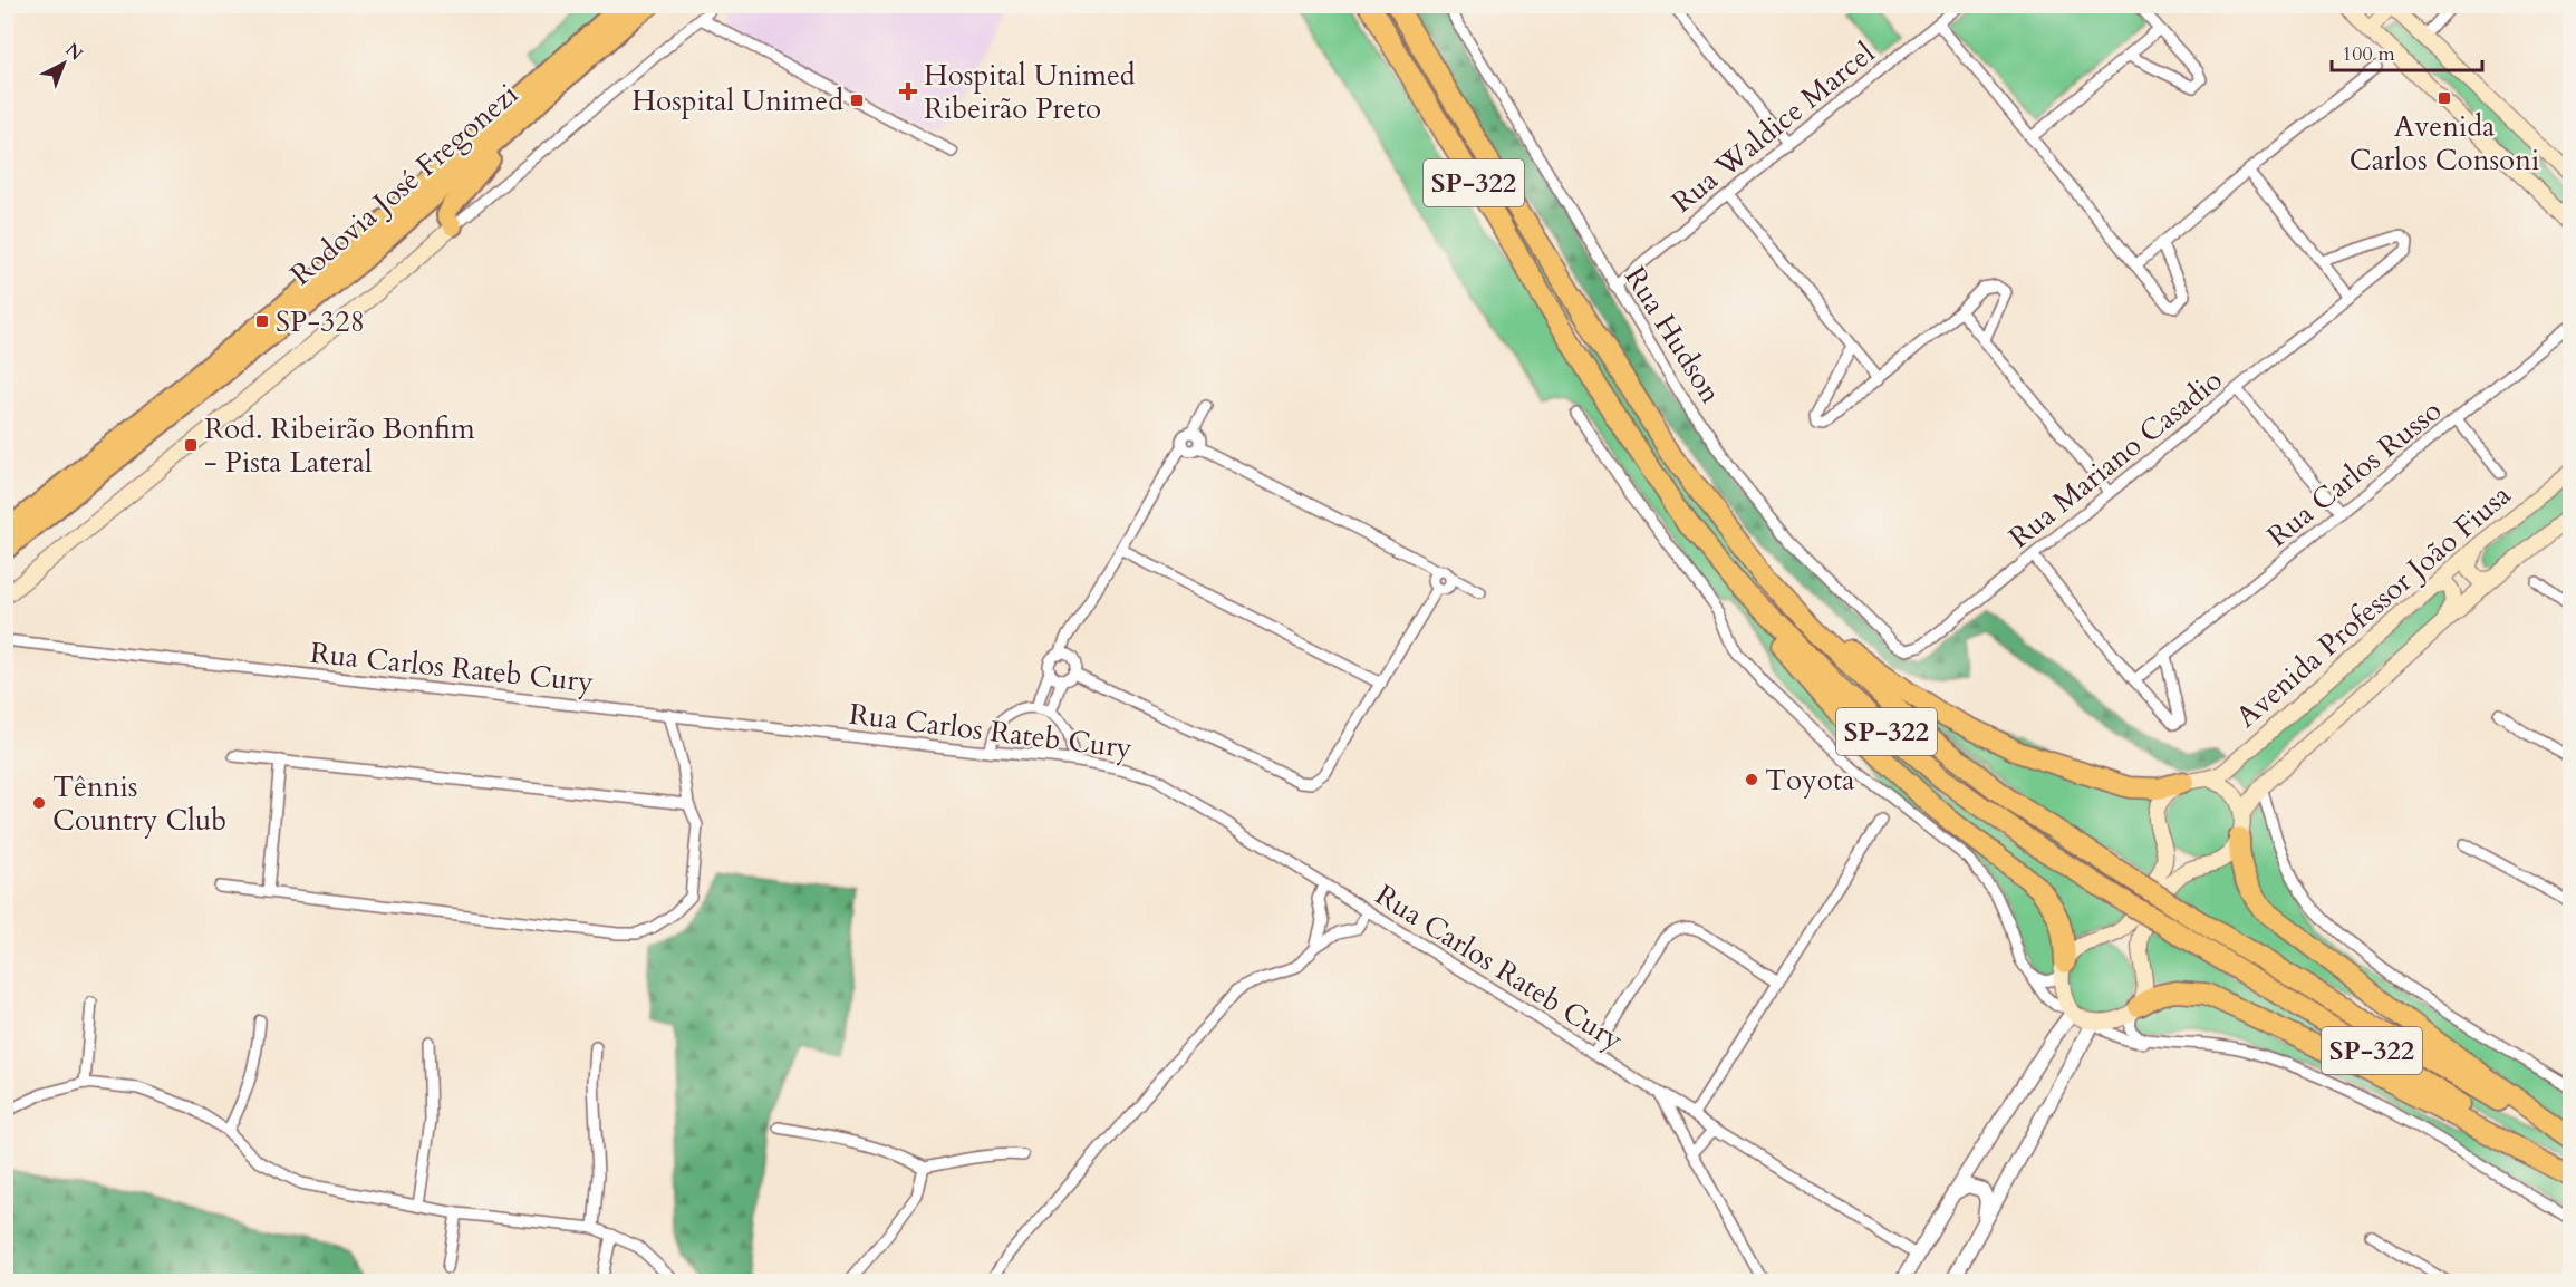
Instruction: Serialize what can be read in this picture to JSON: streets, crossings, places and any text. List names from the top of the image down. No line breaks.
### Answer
{"streets":{"highway":["SP-322","Rodovia José Fregonezi"],"main road":["Avenida Professor João Fiusa"],"street":["Rua Waldice Marcel","Rua Hudson","Rua Mariano Casadio","Rua Carlos Russo","Rua Carlos Rateb Cury"]},"crossings":[["Rua Waldice Marcel","Rua Hudson"],["Rua Hudson","Rua Mariano Casadio"]],"places":{"health":["Hospital Unimed Ribeirão Preto"],"transit":["Avenida Carlos Consoni","Hospital Unimed","SP-328","Rod. Ribeirão Bonfim - Pista Lateral"],"other":["Toyota","Tênnis Country Club"]},"scale_bar":"100 m","north":"top right"}
